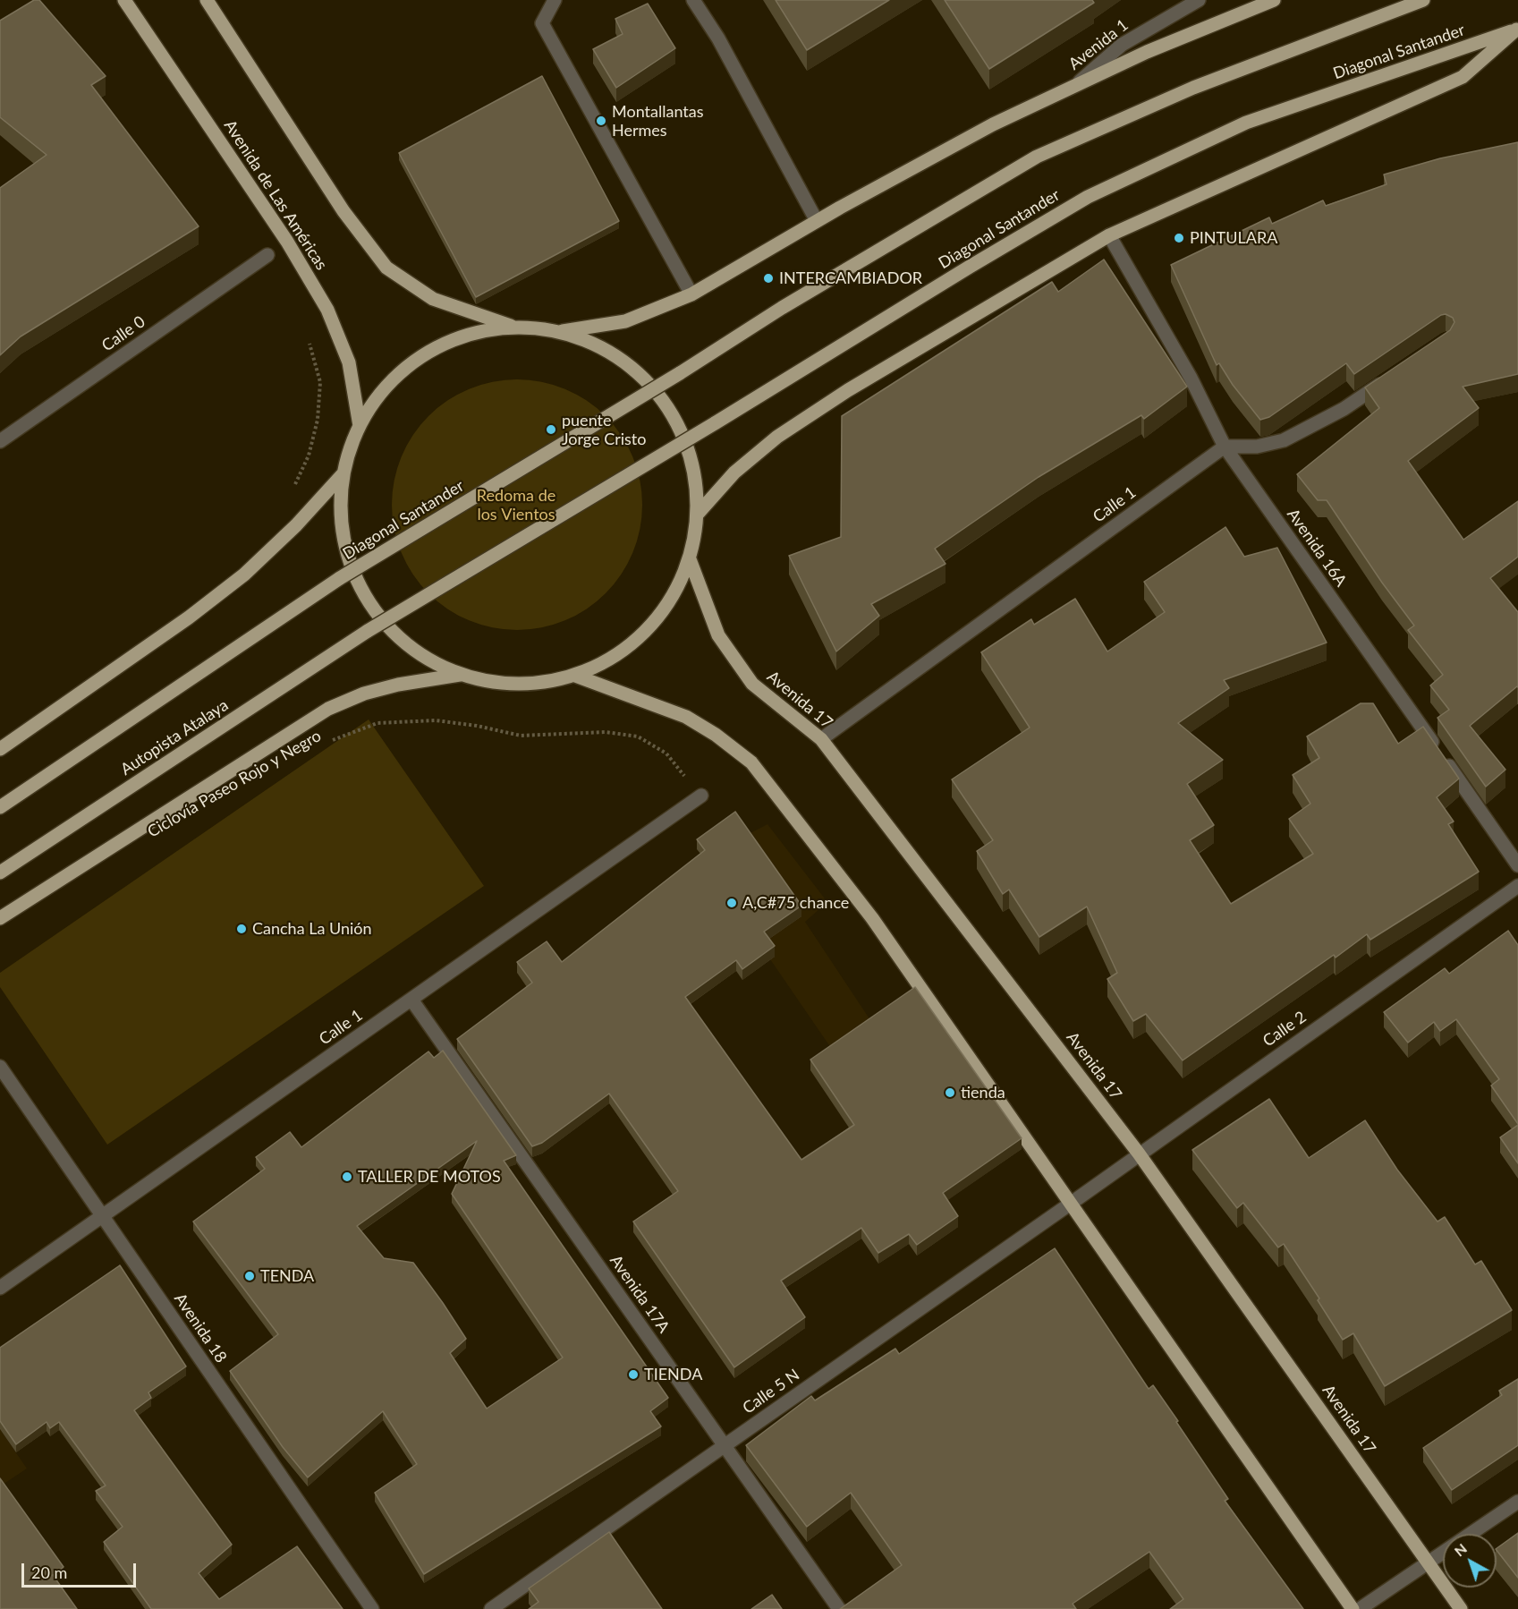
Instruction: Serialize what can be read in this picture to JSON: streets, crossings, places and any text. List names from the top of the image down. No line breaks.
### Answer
{"streets":{"main road":["Diagonal Santander","Avenida de Las Américas","Avenida 17","Autopista Atalaya"],"street":["Avenida 1","Calle 0","Calle 1","Avenida 16A","Calle 2","Avenida 17A","Avenida 18","Calle 5 N"],"path":["Ciclovía Paseo Rojo y Negro"]},"crossings":[["Diagonal Santander","Autopista Atalaya"],["Calle 1","Avenida 16A"],["Calle 1","Avenida 17"],["Calle 1","Ciclovía Paseo Rojo y Negro"],["Calle 1","Avenida 17A"],["Calle 1","Avenida 18"],["Avenida 17","Calle 2"],["Calle 2","Calle 5 N"],["Avenida 17A","Calle 5 N"]],"parks":["Redoma de los Vientos"],"places":["Montallantas Hermes","PINTULARA","INTERCAMBIADOR","puente Jorge Cristo","A,C#75 chance","Cancha La Unión","tienda","TALLER DE MOTOS","TENDA","TIENDA"],"scale_bar":"20 m","north":"top left"}
